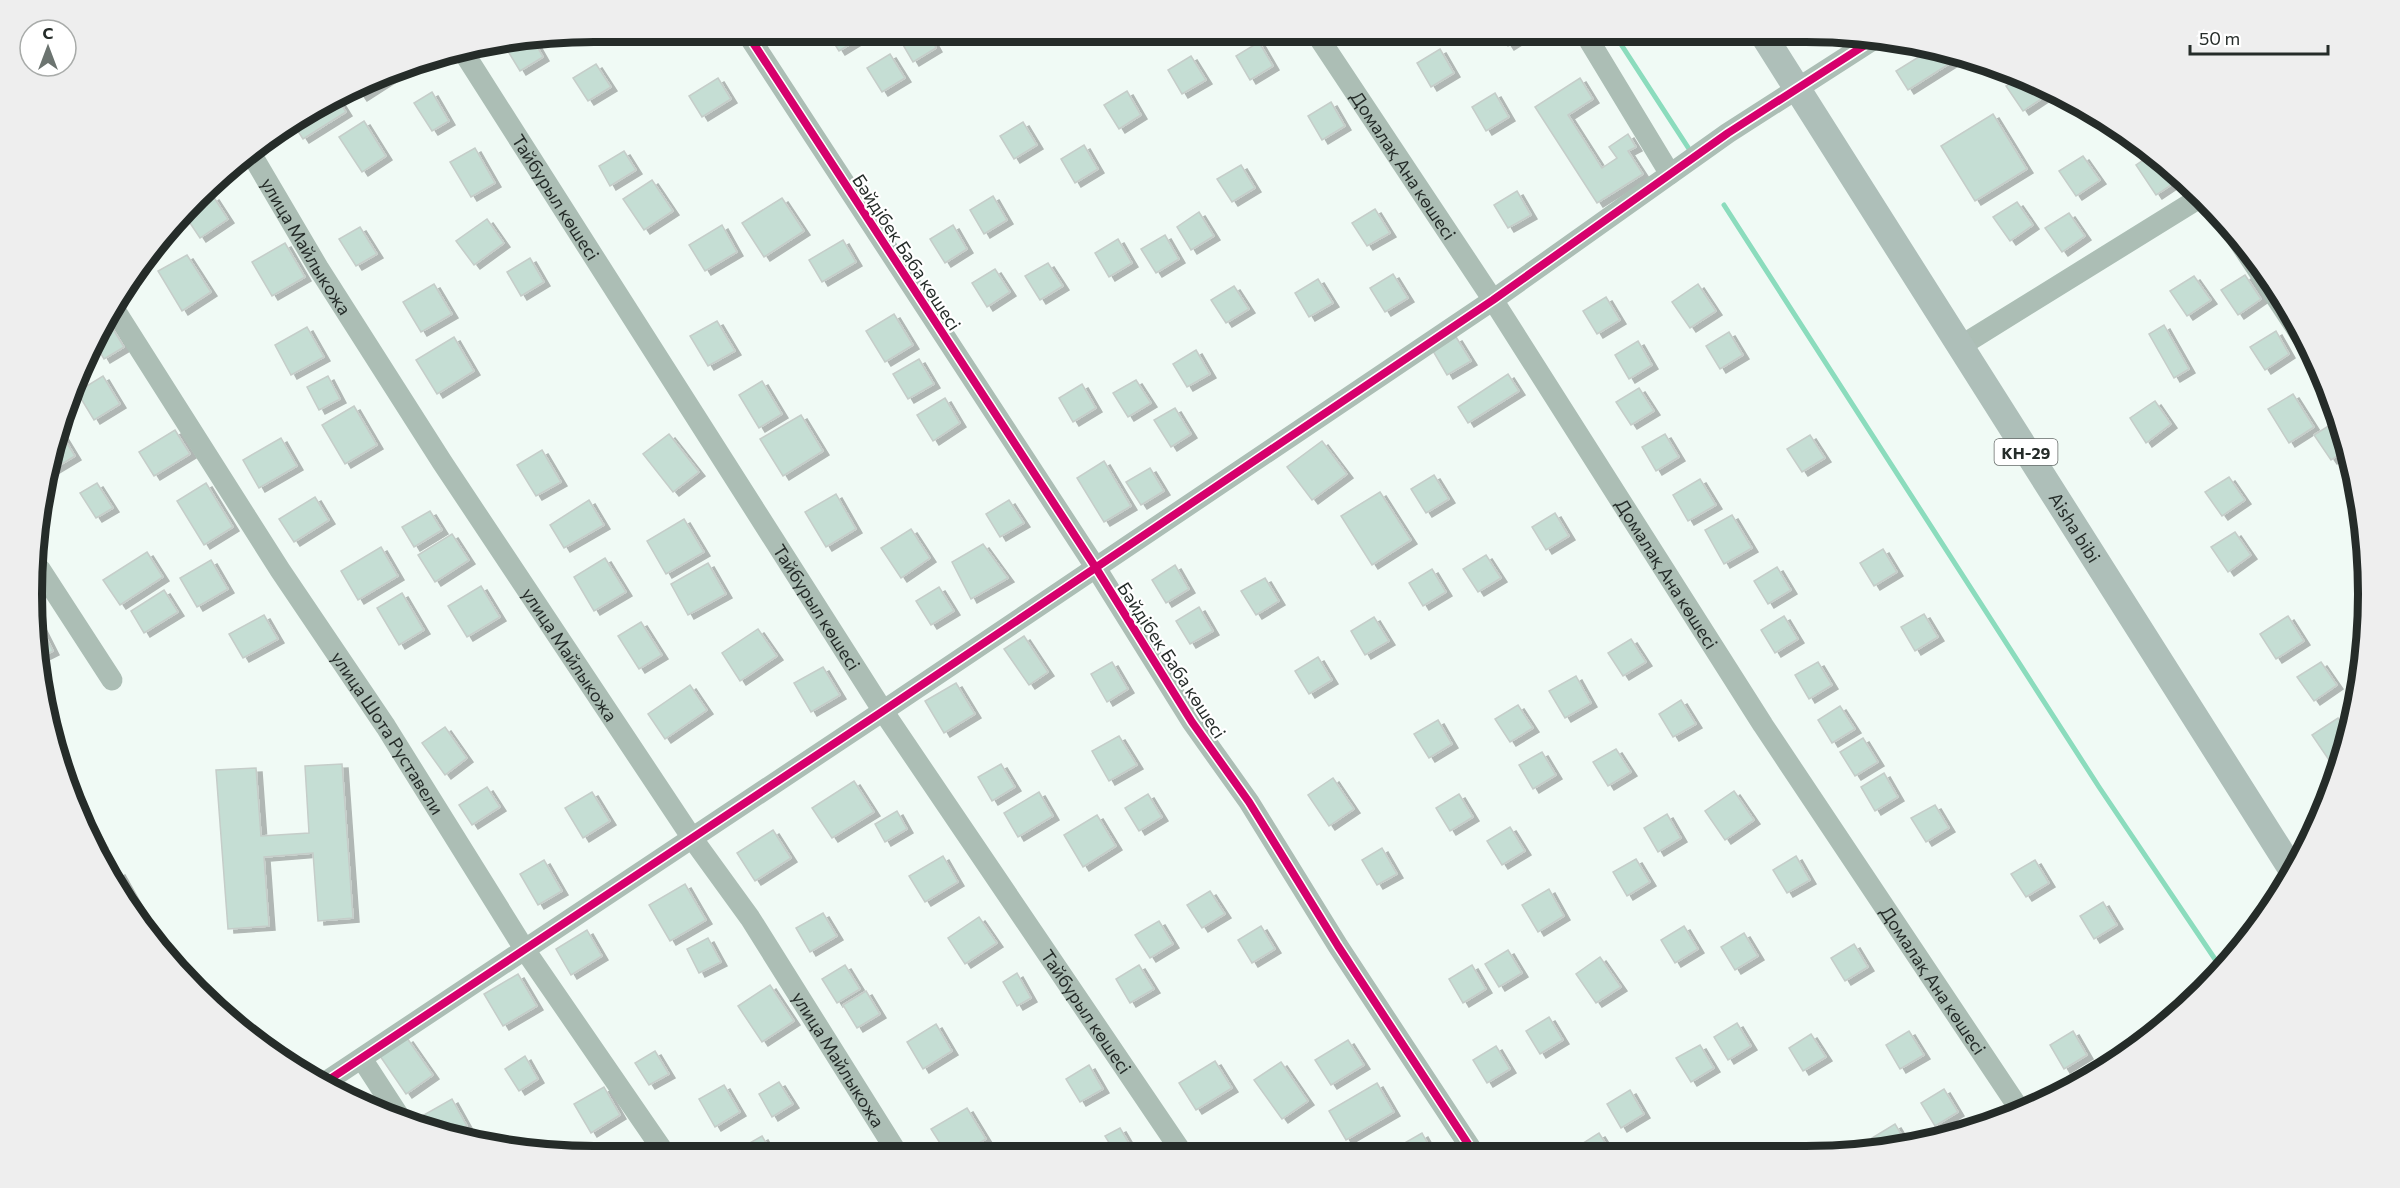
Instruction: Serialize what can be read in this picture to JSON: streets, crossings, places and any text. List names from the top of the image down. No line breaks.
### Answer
{"streets":{"main road":["КН-29","Aisha bibi"],"street":["Домалақ Ана көшесі","Тайбурыл көшесі","улица Майлыкожа","Бәйдібек Баба көшесі","улица Шота Руставели"]},"scale_bar":"50 m","north":"top"}
